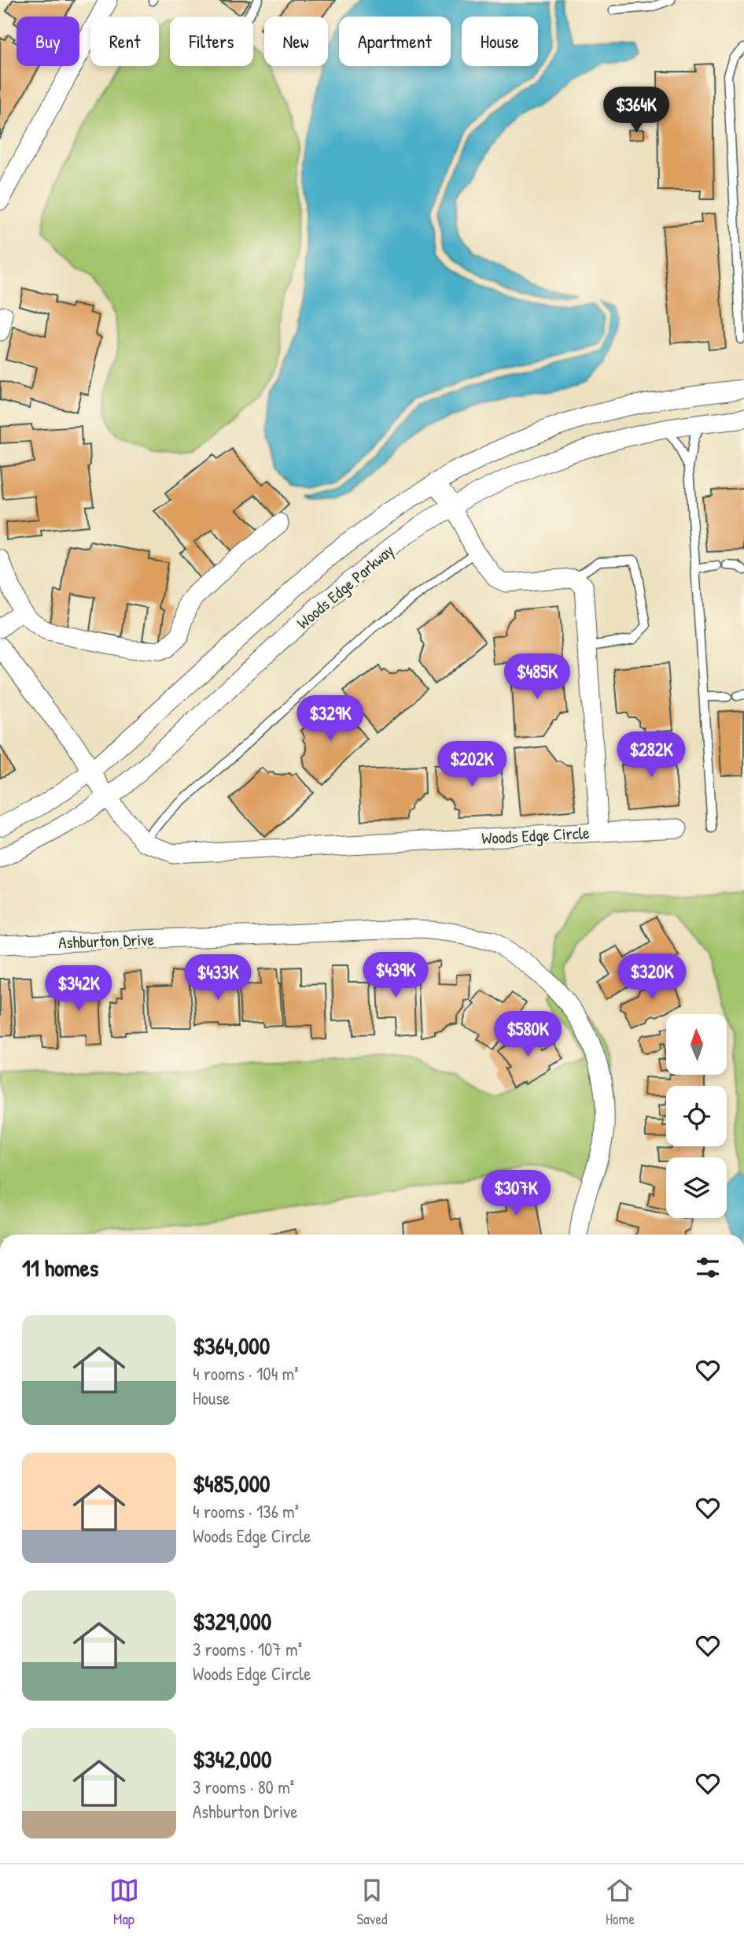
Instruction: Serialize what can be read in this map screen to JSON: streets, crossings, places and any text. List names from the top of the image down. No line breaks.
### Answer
{"streets":{"street":["Woods Edge Parkway","Woods Edge Circle","Ashburton Drive"]},"crossings":[["Woods Edge Parkway","Woods Edge Circle"]],"north":"top","page":{"chip":["Buy","Rent","Filters","New","Apartment","House"],"price":["$364K","$485K","$329K","$282K","$202K","$439K","$320K","$433K","$342K","$580K","$307K"],"heading":"11 homes","list":[{"name":"$364,000","note":"4 rooms · 104 m² · House"},{"name":"$485,000","note":"4 rooms · 136 m² · Woods Edge Circle"},{"name":"$329,000","note":"3 rooms · 107 m² · Woods Edge Circle"},{"name":"$342,000","note":"3 rooms · 80 m² · Ashburton Drive"}],"tabs":["Map","Saved","Home"]}}
